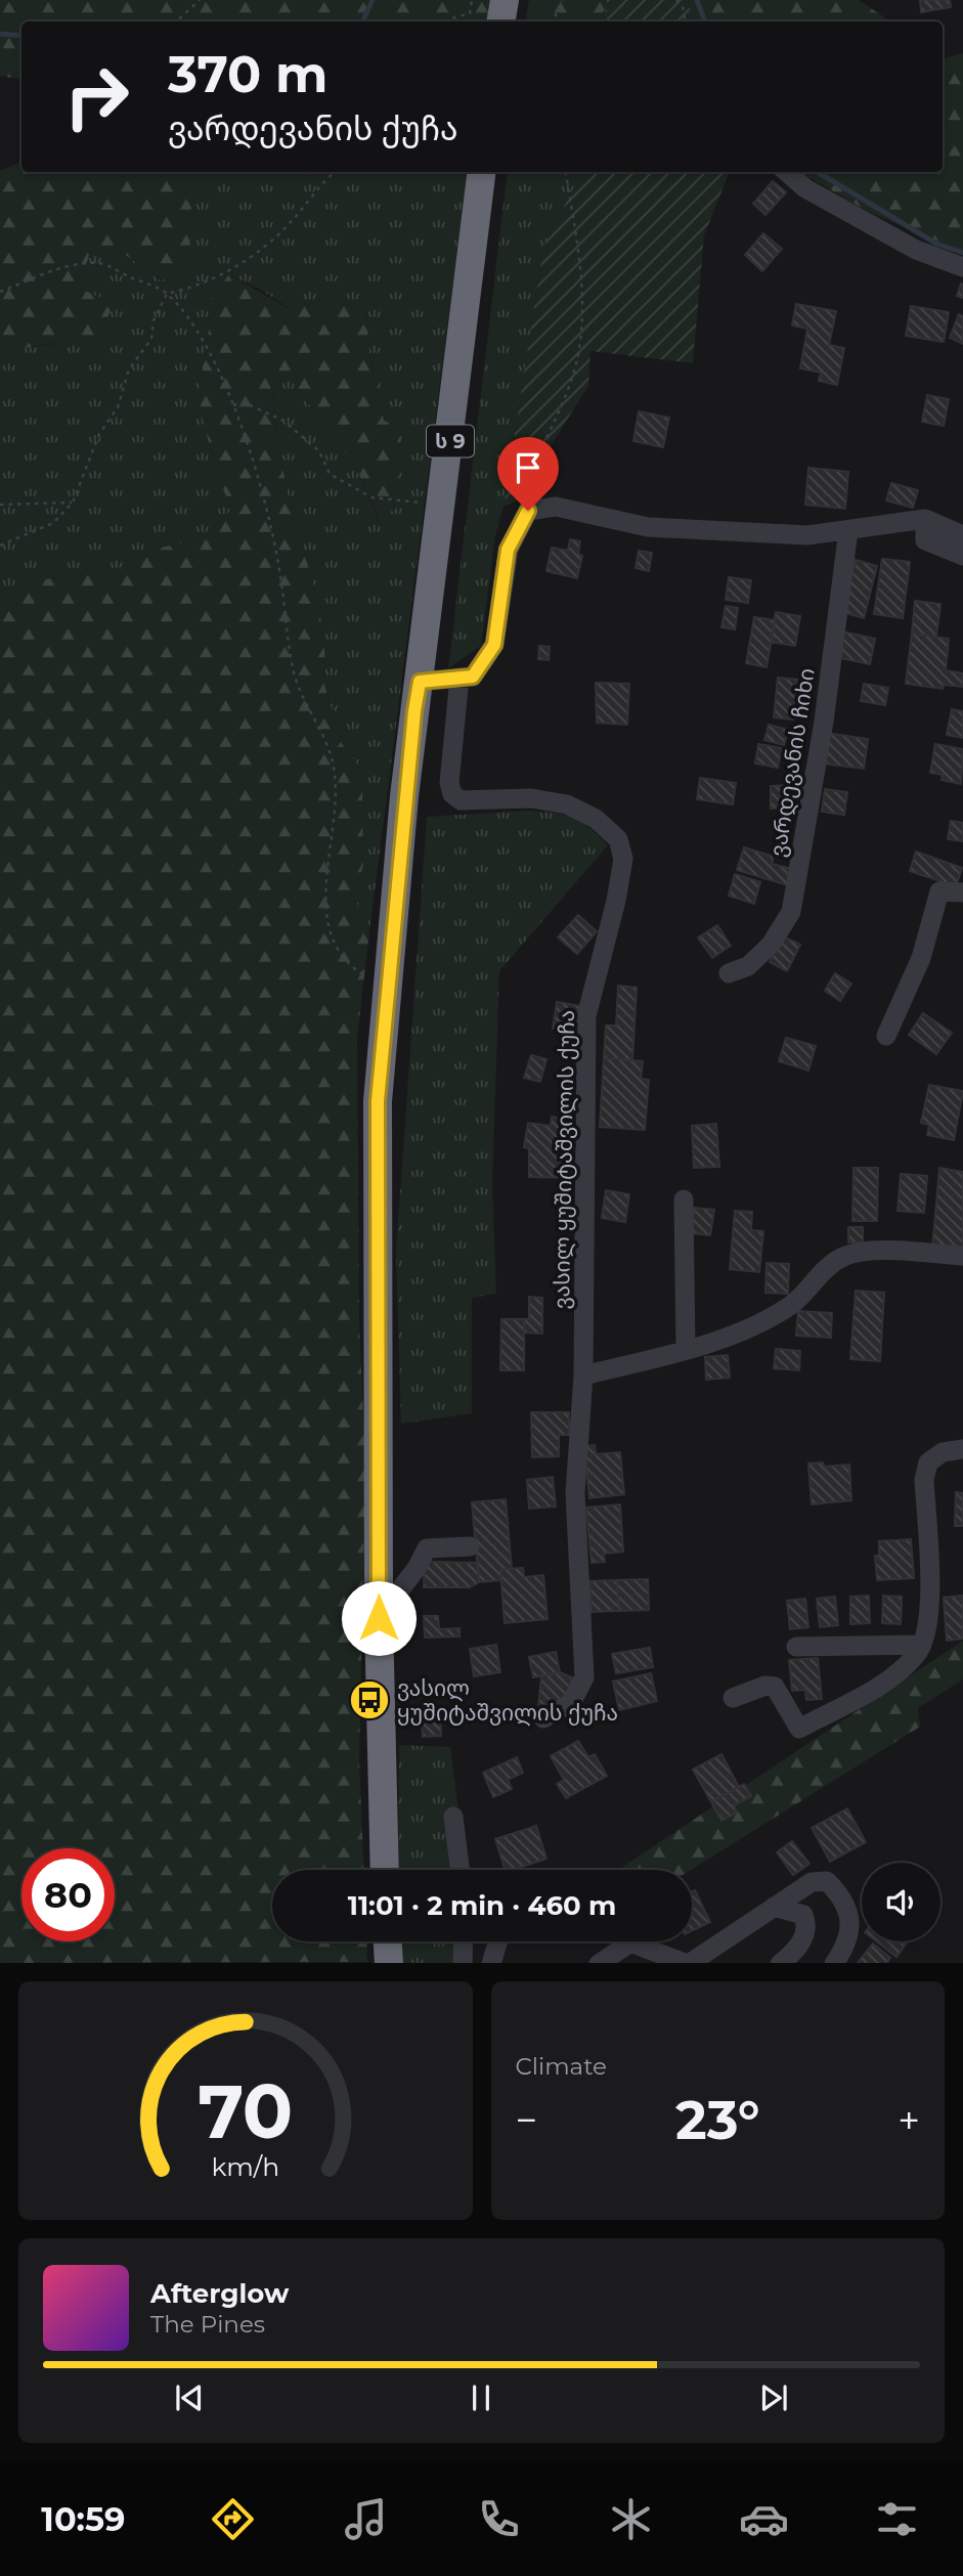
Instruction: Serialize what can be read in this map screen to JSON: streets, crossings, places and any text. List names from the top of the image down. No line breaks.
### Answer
{"streets":{"highway":["ს 9"],"street":["ვარდევანის ჩიხი","ვასილ ყუშიტაშვილის ქუჩა"]},"places":{"bus stop":["ვასილ ყუშიტაშვილის ქუჩა"]},"page":{"turn":["370 m","ვარდევანის ქუჩა"],"limit":"80","trip":"11:01 · 2 min · 460 m","tile":"Climate","heat":["−","23°","+"],"song":["Afterglow","The Pines"],"tabs":"10:59","gauge":["70","km/h"]}}
